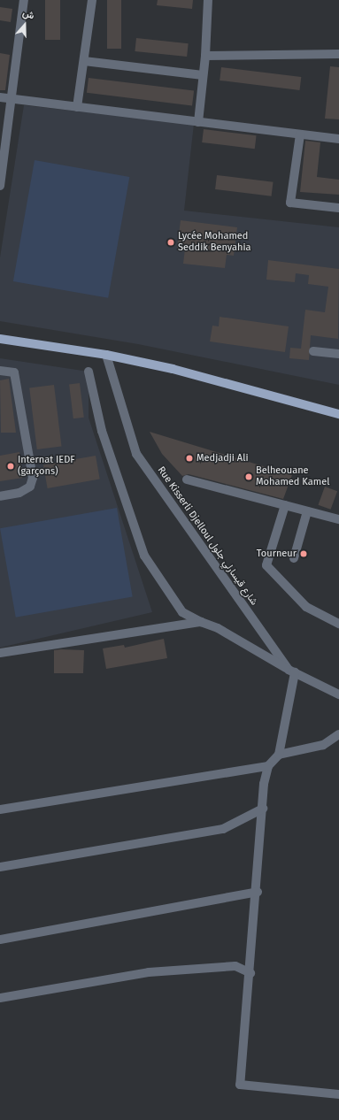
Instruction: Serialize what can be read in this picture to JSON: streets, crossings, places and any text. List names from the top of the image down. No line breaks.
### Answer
{"streets":{"street":["Rue Kisserli Djelloul شارع قيسارلي جلول"]},"places":["Lycée Mohamed Seddik Benyahia","Medjadji Ali","Internat IEDF (garçons)","Belheouane Mohamed Kamel","Tourneur"],"north":"top"}
